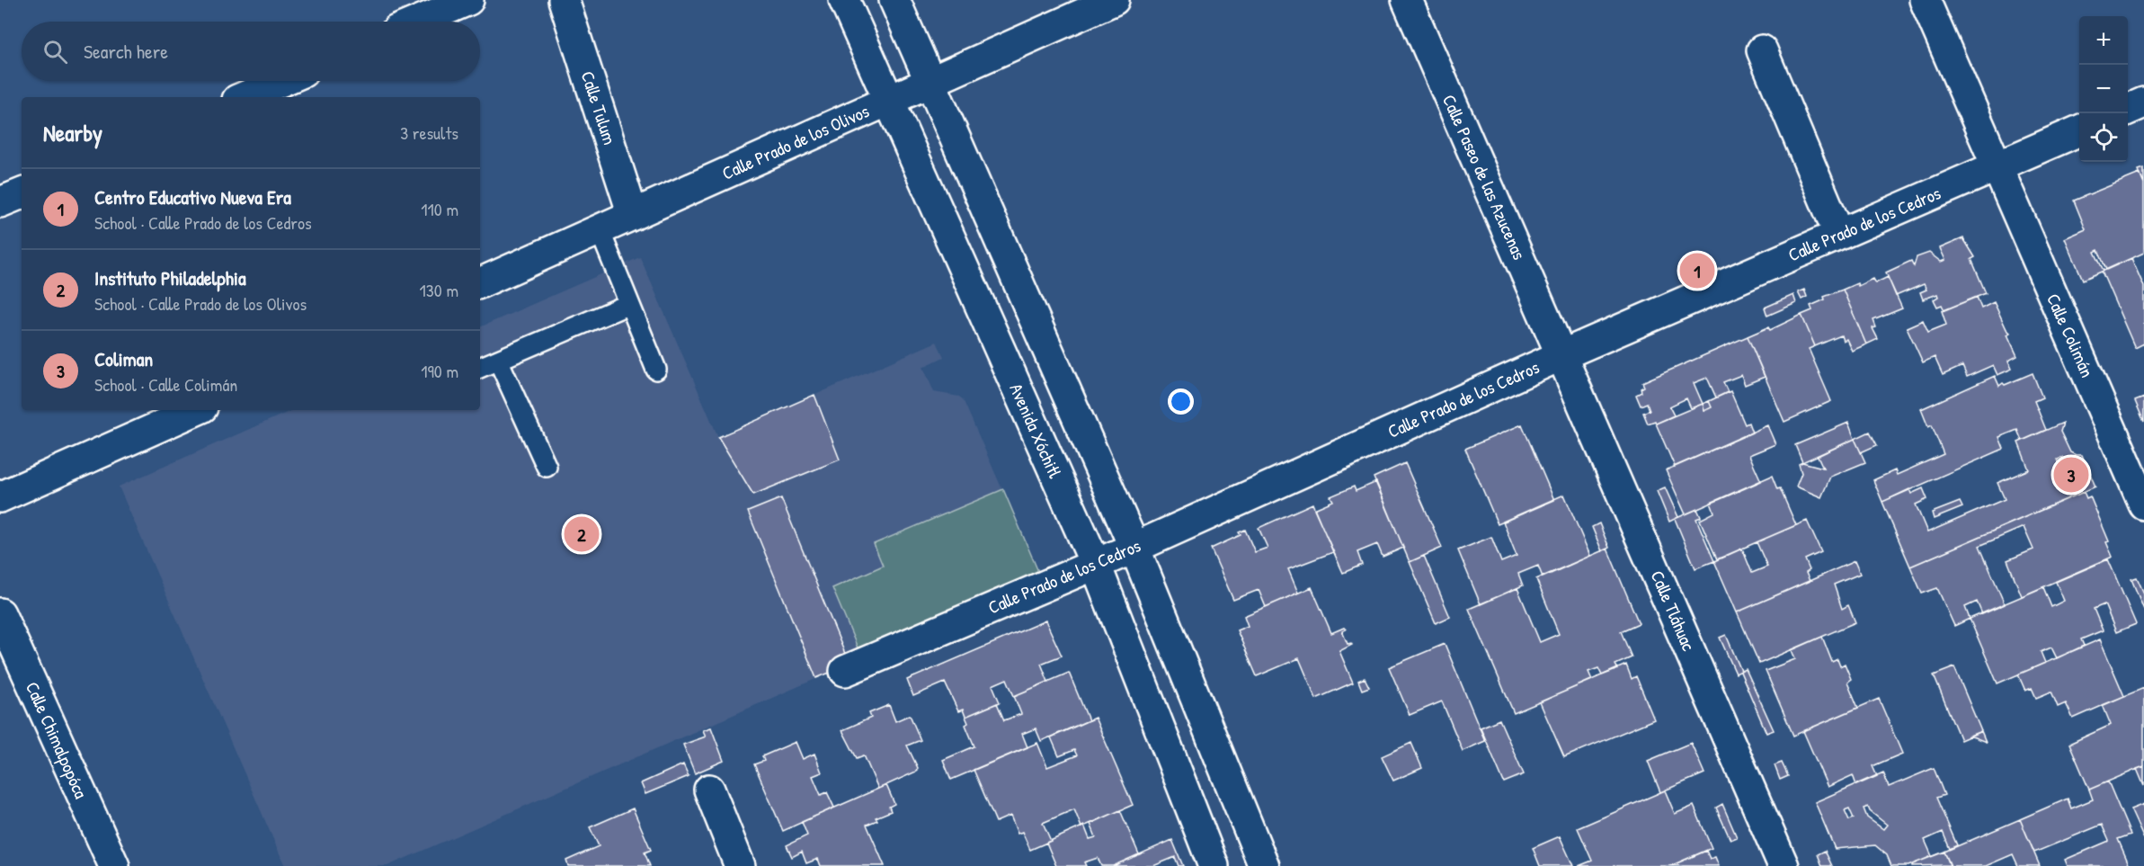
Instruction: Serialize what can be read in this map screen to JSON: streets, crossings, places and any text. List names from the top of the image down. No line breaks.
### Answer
{"streets":{"street":["Calle Tulum","Calle Prado de los Olivos","Calle Paseo de las Azucenas","Calle Prado de los Cedros","Calle Colimán","Avenida Xóchitl","Calle Tláhuac","Calle Chimalpopóca"]},"crossings":[["Calle Tulum","Calle Prado de los Olivos"],["Calle Prado de los Olivos","Avenida Xóchitl"],["Calle Paseo de las Azucenas","Calle Prado de los Cedros"],["Calle Paseo de las Azucenas","Calle Tláhuac"],["Calle Prado de los Cedros","Calle Colimán"],["Calle Prado de los Cedros","Avenida Xóchitl"],["Calle Prado de los Cedros","Calle Tláhuac"]],"page":{"map_buttons":["+","−"],"search":"Search here","heading":["Nearby","3 results"],"list":[{"mark":"1","name":"Centro Educativo Nueva Era","note":"School · Calle Prado de los Cedros","value":"110 m"},{"mark":"2","name":"Instituto Philadelphia","note":"School · Calle Prado de los Olivos","value":"130 m"},{"mark":"3","name":"Coliman","note":"School · Calle Colimán","value":"190 m"}],"pins":["1","3","2"]}}
